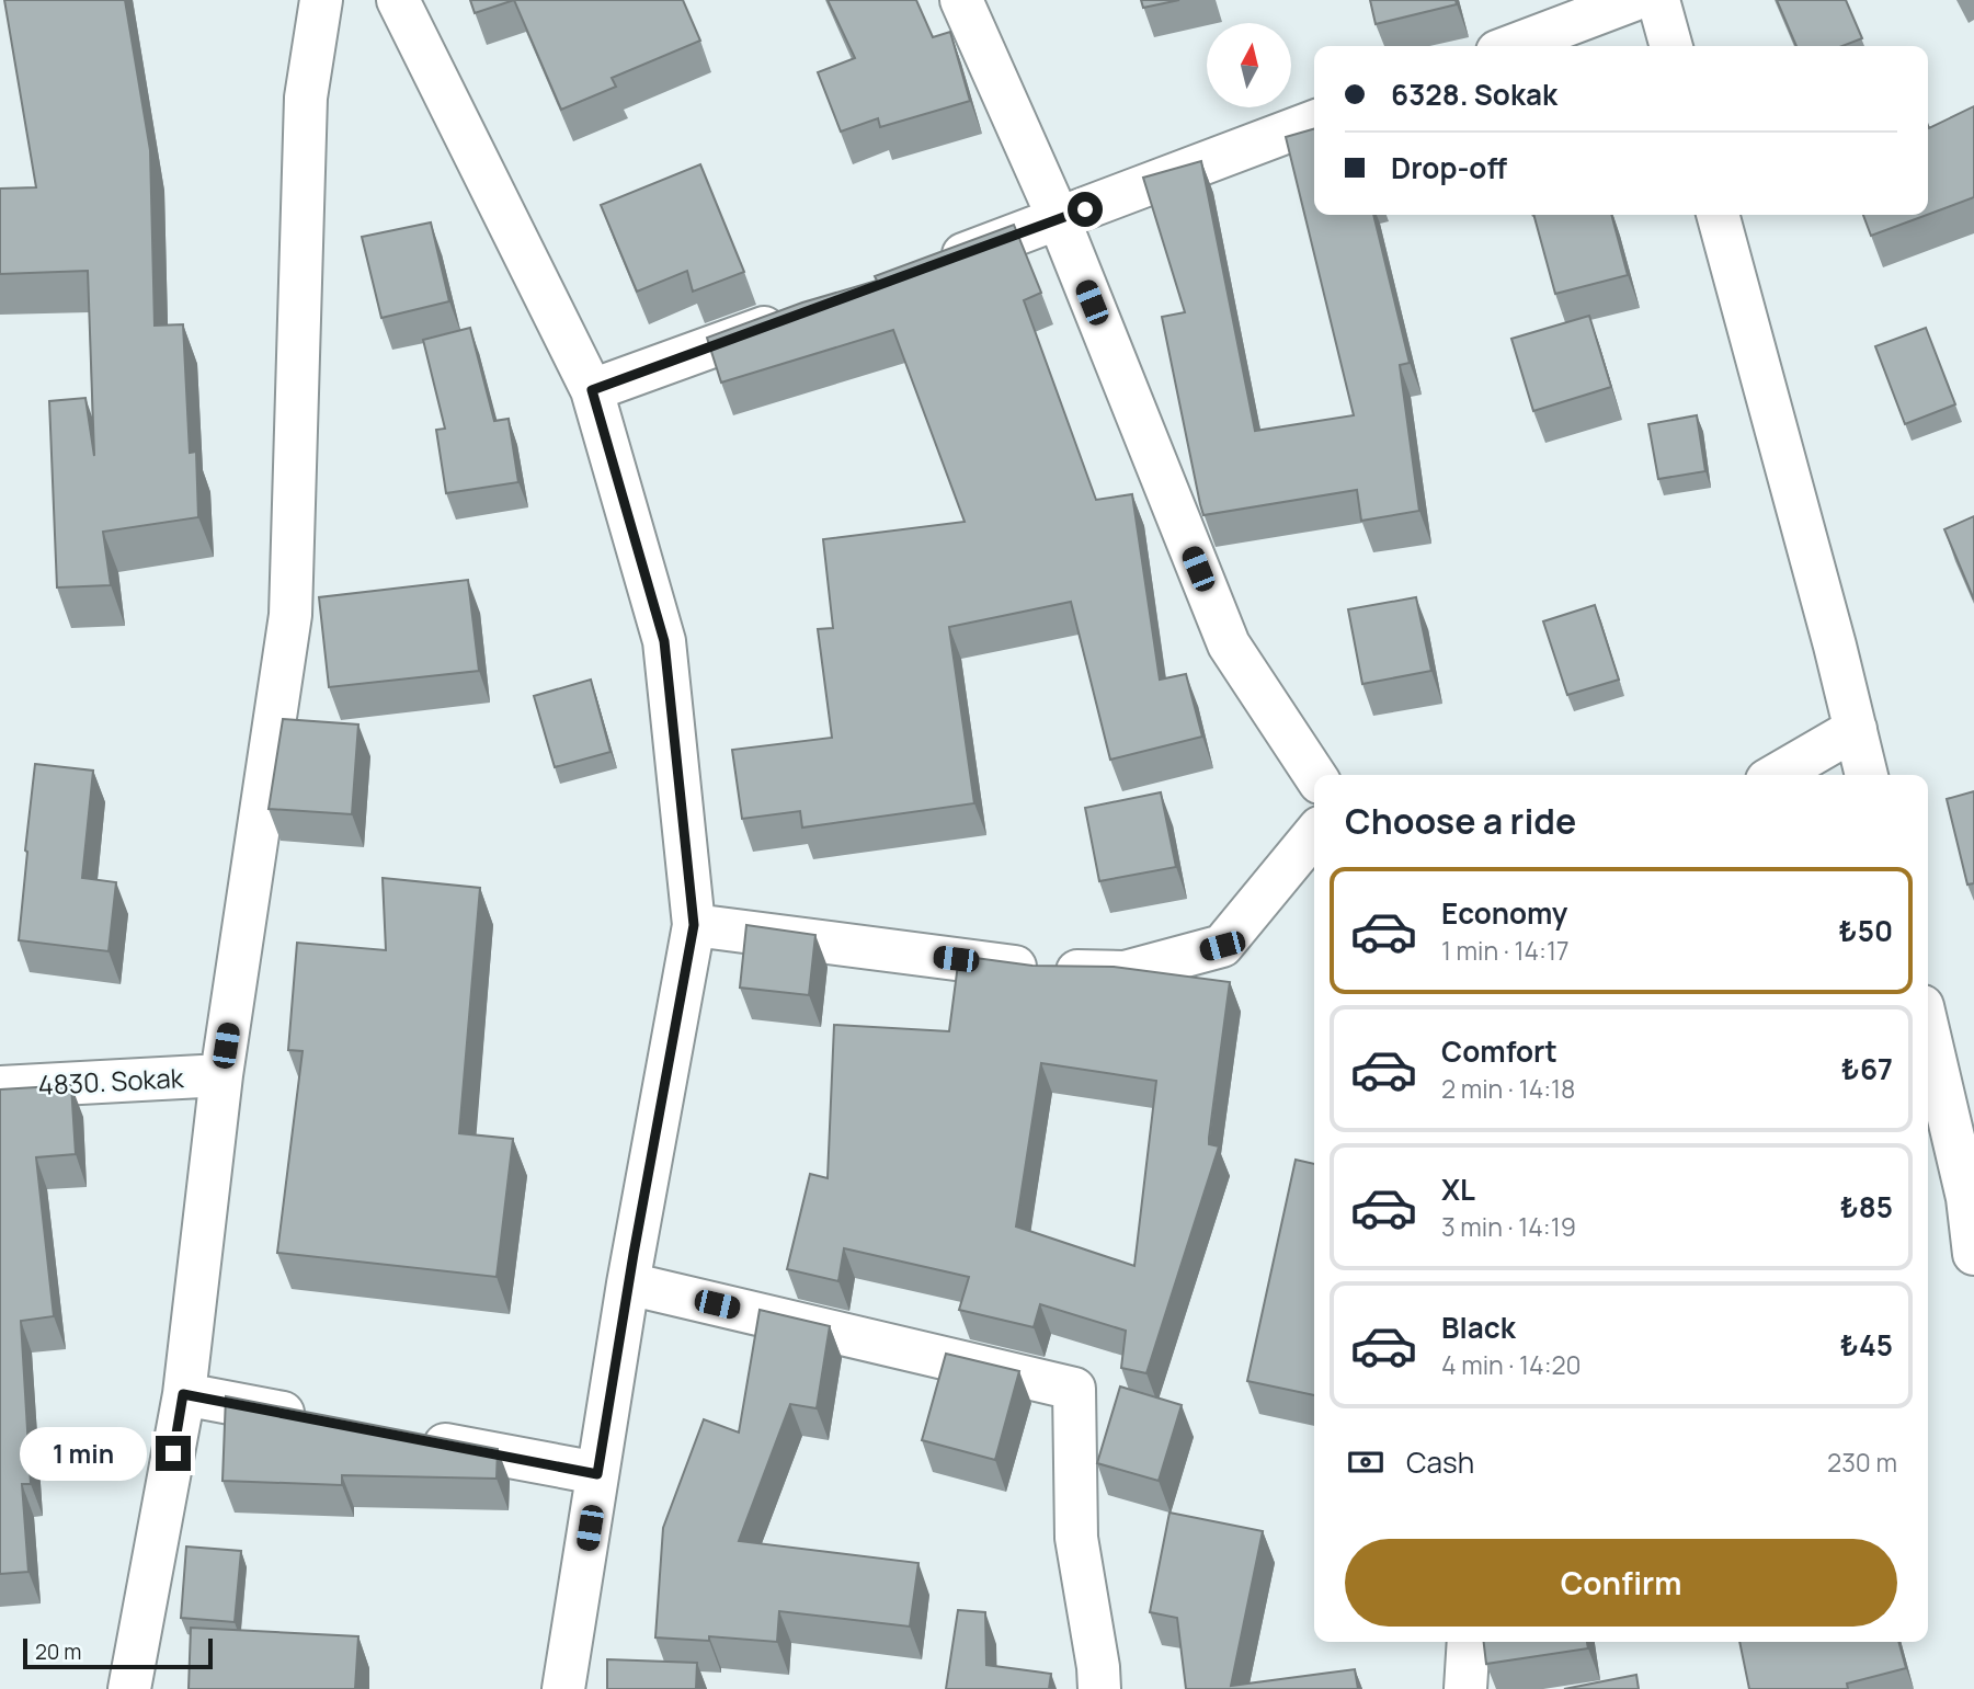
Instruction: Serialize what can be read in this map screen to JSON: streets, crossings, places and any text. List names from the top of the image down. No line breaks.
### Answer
{"streets":{"street":["4830. Sokak"]},"scale_bar":"20 m","north":"top","page":{"banner":["6328. Sokak","Drop-off"],"heading":"Choose a ride","list":[{"name":"Economy","note":"1 min · 14:17","value":"₺50"},{"name":"Comfort","note":"2 min · 14:18","value":"₺67"},{"name":"XL","note":"3 min · 14:19","value":"₺85"},{"name":"Black","note":"4 min · 14:20","value":"₺45"}],"pay":["Cash","230 m"],"bubble":"1 min","buttons":"Confirm","scale":"20 m"}}
